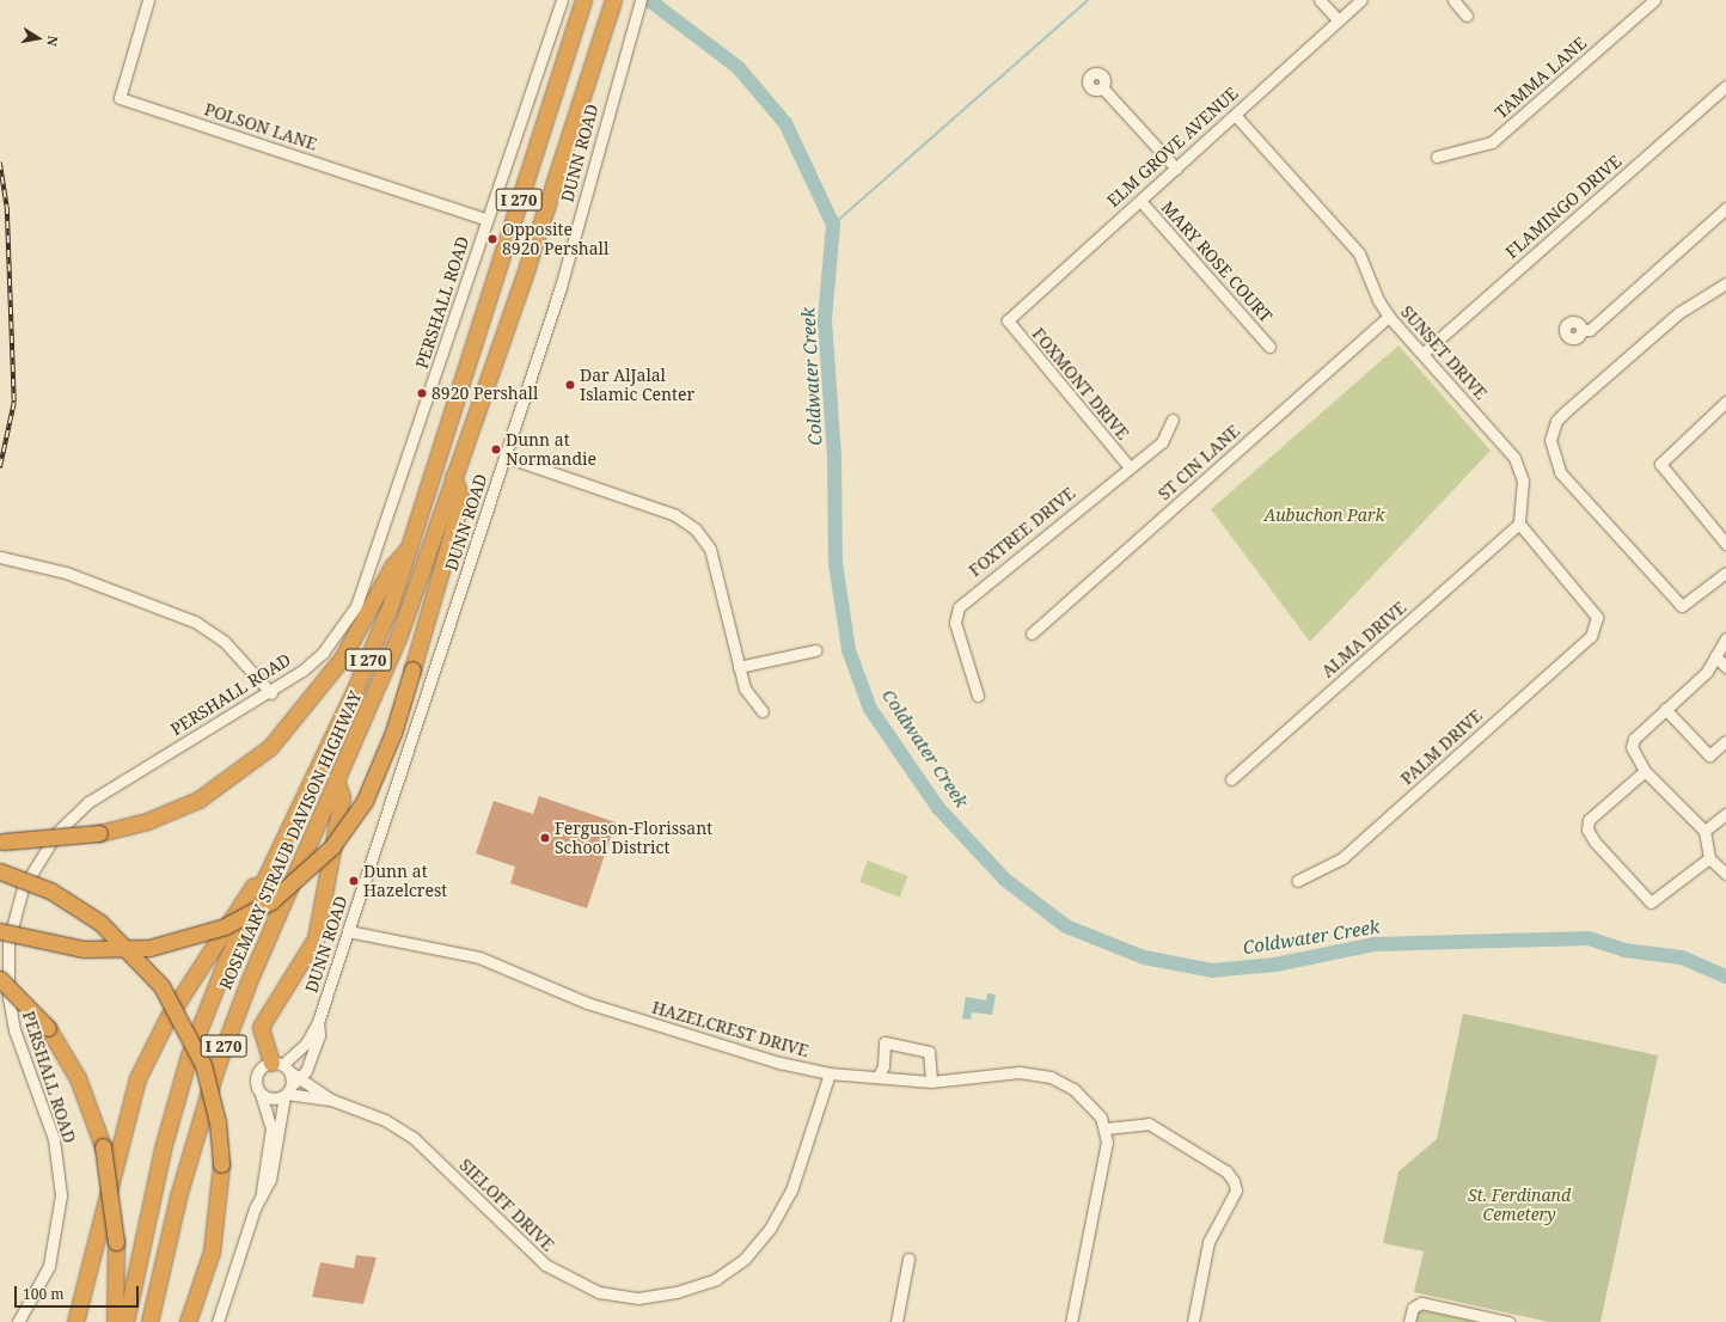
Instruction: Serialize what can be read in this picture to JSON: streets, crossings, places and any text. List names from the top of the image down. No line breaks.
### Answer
{"streets":{"highway":["I 270","ROSEMARY STRAUB DAVISON HIGHWAY"],"street":["TAMMA LANE","POLSON LANE","ELM GROVE AVENUE","DUNN ROAD","FLAMINGO DRIVE","MARY ROSE COURT","PERSHALL ROAD","SUNSET DRIVE","FOXMONT DRIVE","ST CIN LANE","FOXTREE DRIVE","ALMA DRIVE","PALM DRIVE","HAZELCREST DRIVE","SIELOFF DRIVE"]},"crossings":[["POLSON LANE","PERSHALL ROAD"],["ELM GROVE AVENUE","MARY ROSE COURT"],["ELM GROVE AVENUE","SUNSET DRIVE"],["ELM GROVE AVENUE","FOXMONT DRIVE"],["DUNN ROAD","HAZELCREST DRIVE"],["DUNN ROAD","SIELOFF DRIVE"],["FLAMINGO DRIVE","SUNSET DRIVE"],["SUNSET DRIVE","ST CIN LANE"],["SUNSET DRIVE","ALMA DRIVE"],["SUNSET DRIVE","PALM DRIVE"],["FOXMONT DRIVE","FOXTREE DRIVE"],["ALMA DRIVE","PALM DRIVE"],["HAZELCREST DRIVE","SIELOFF DRIVE"]],"water":["Coldwater Creek"],"parks":["Aubuchon Park","St. Ferdinand Cemetery"],"places":["Opposite 8920 Pershall","Dar AlJalal Islamic Center","8920 Pershall","Dunn at Normandie","Ferguson-Florissant School District","Dunn at Hazelcrest"],"scale_bar":"100 m","north":"right"}
